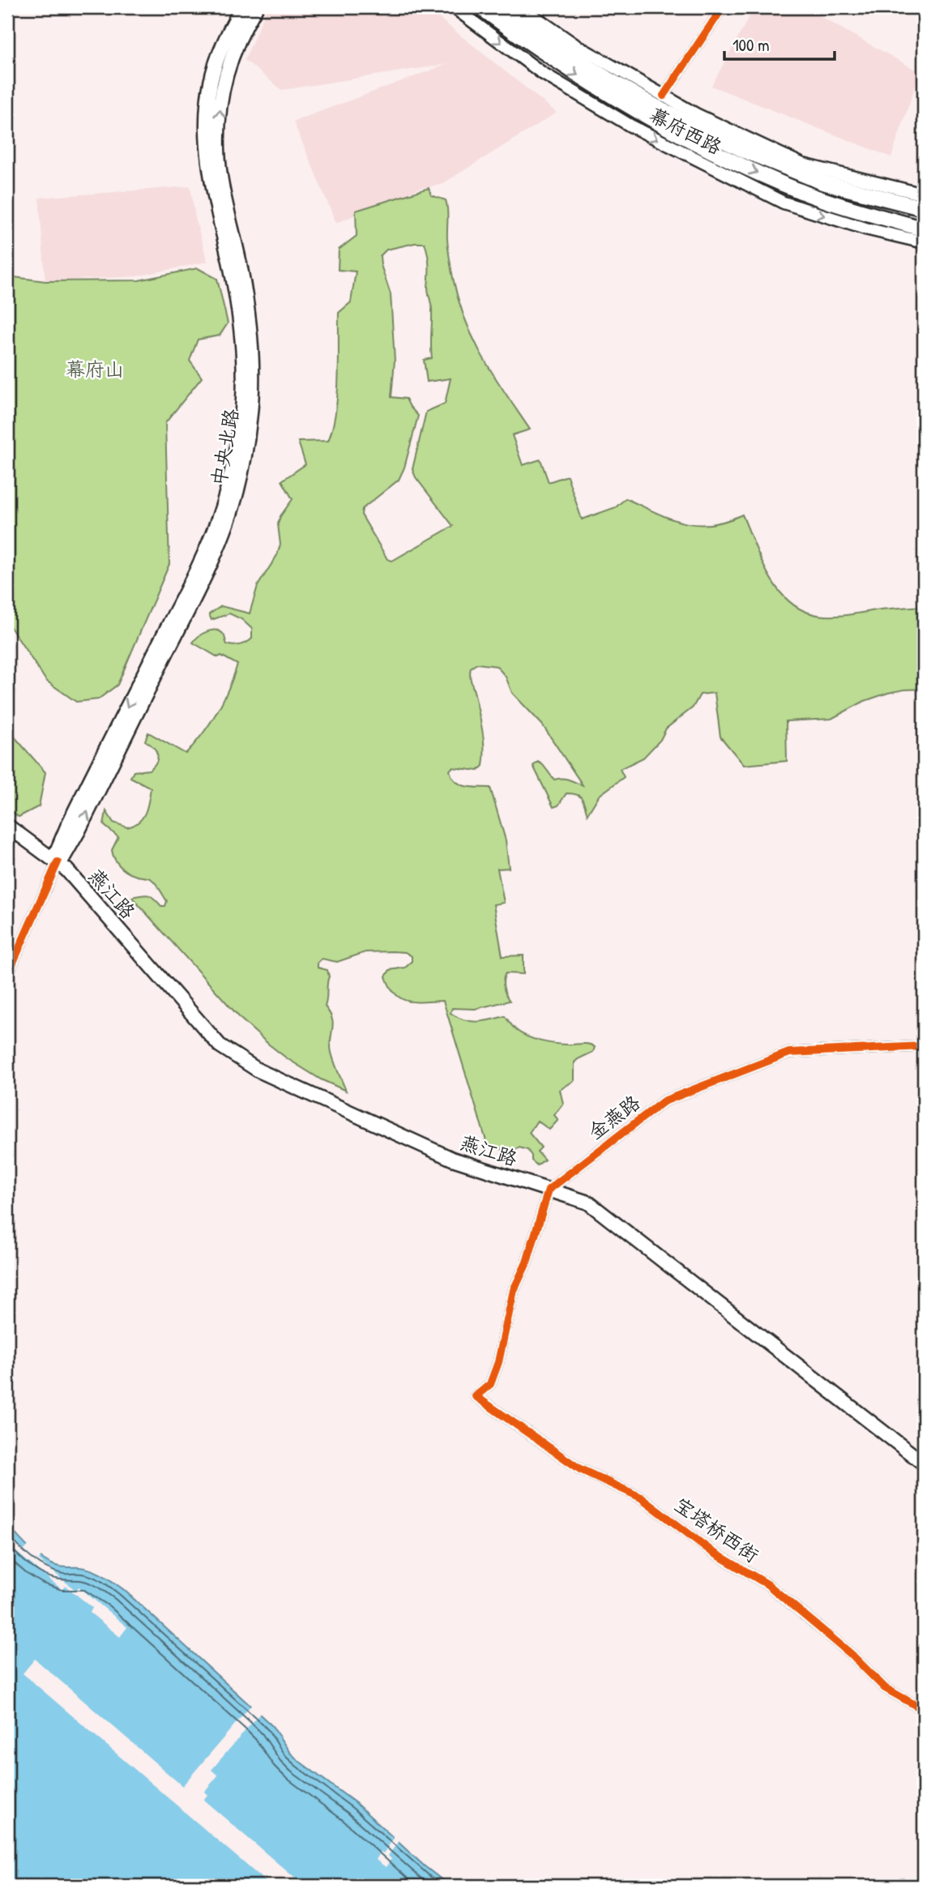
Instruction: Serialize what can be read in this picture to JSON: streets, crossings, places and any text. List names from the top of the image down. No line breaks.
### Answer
{"streets":{"highway":["幕府西路"],"main road":["中央北路","燕江路"],"street":["金燕路","宝塔桥西街"]},"crossings":[["中央北路","燕江路"],["燕江路","金燕路"],["燕江路","宝塔桥西街"],["金燕路","宝塔桥西街"]],"parks":["幕府山"],"scale_bar":"100 m"}
